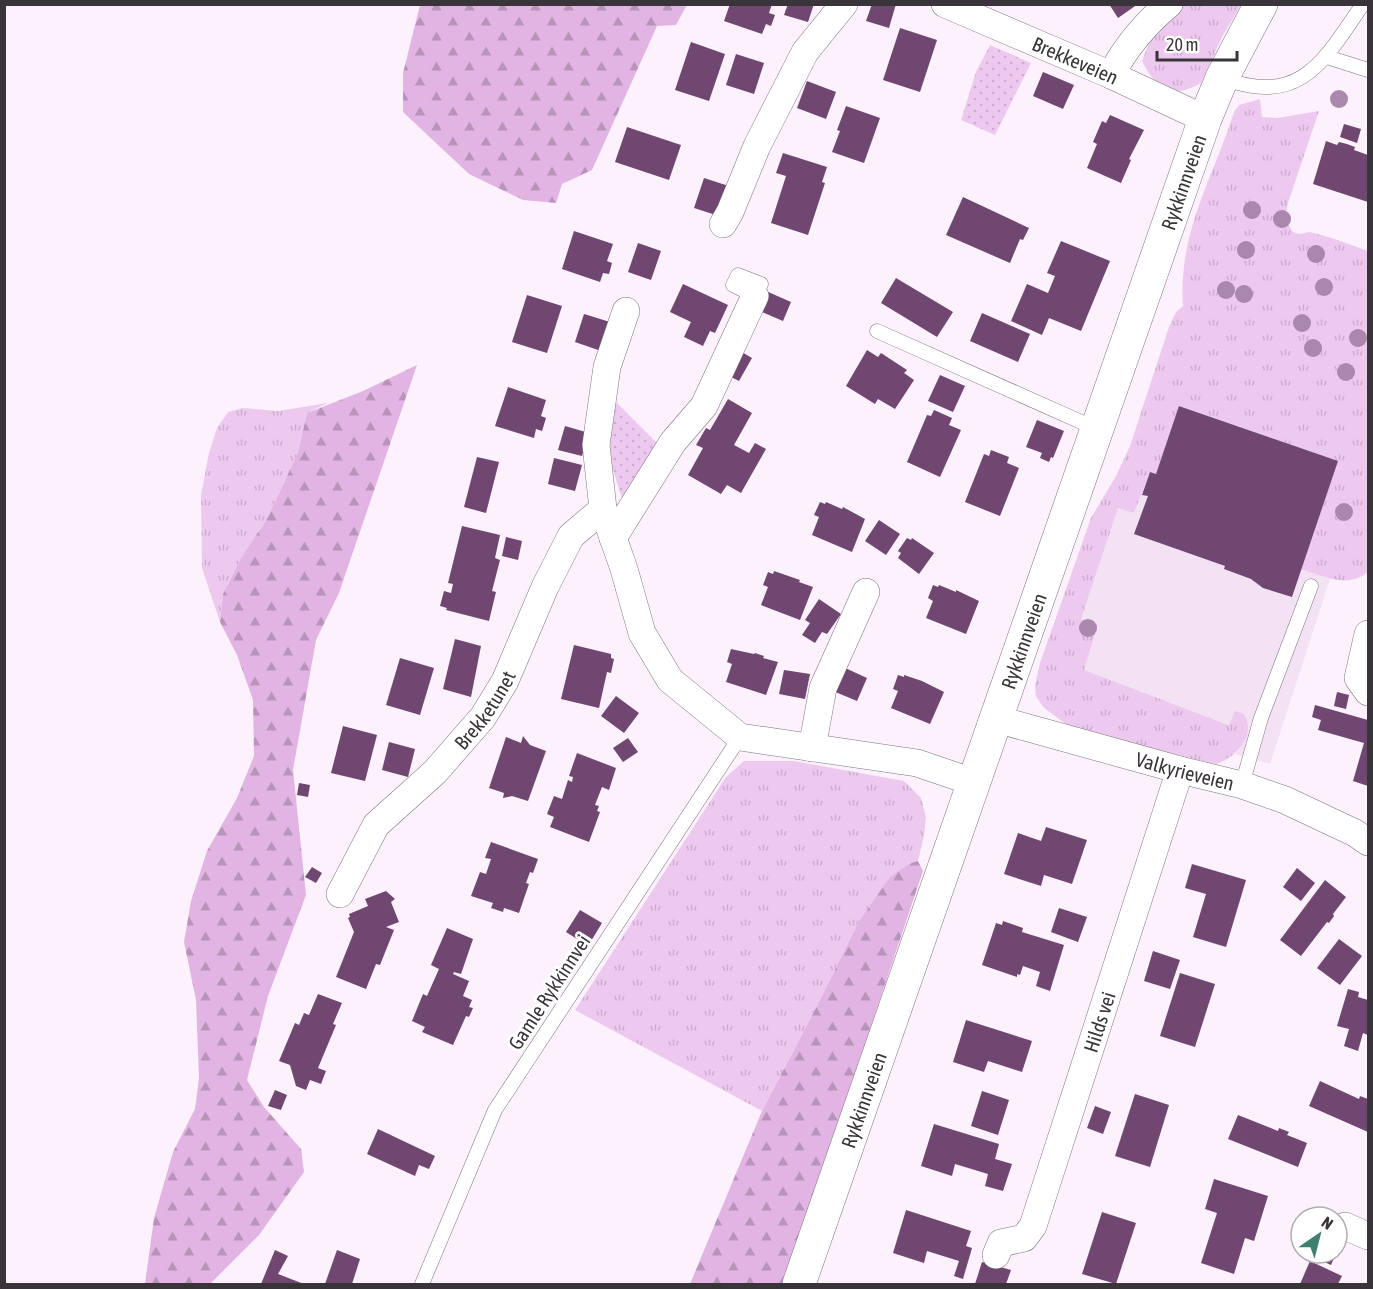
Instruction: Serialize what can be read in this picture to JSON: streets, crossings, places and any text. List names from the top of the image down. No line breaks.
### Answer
{"streets":{"street":["Brekkeveien","Rykkinnveien","Brekketunet","Valkyrieveien","Hilds vei"],"lane":["Gamle Rykkinnvei"]},"crossings":[["Brekkeveien","Rykkinnveien"],["Rykkinnveien","Valkyrieveien"],["Valkyrieveien","Hilds vei"]],"scale_bar":"20 m","north":"top right"}
